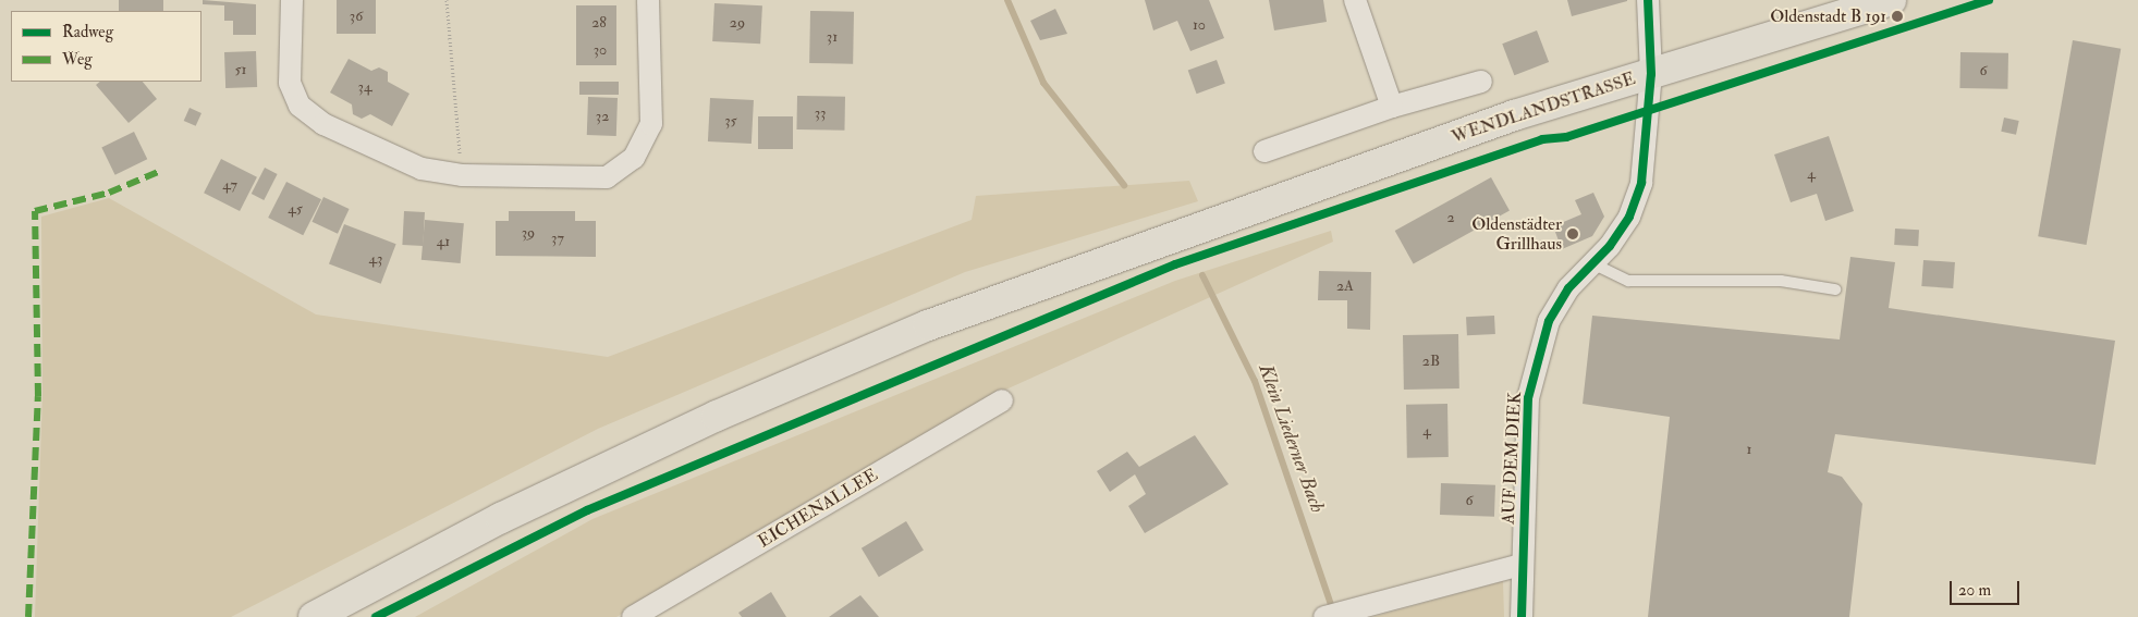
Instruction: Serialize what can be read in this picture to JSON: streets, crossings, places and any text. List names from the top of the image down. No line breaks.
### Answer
{"streets":{"main road":["WENDLANDSTRASSE"],"street":["AUF DEM DIEK","EICHENALLEE"]},"crossings":[["WENDLANDSTRASSE","AUF DEM DIEK"]],"water":["Klein Liederner Bach"],"places":["Oldenstadt B 191","Oldenstädter Grillhaus"],"house_numbers":["36","28","29","10","31","30","51","6","34","33","32","35","4","47","45","2","39","37","41","43","2A","2B","4","1","6"],"legend":["Radweg","Weg"],"scale_bar":"20 m"}
